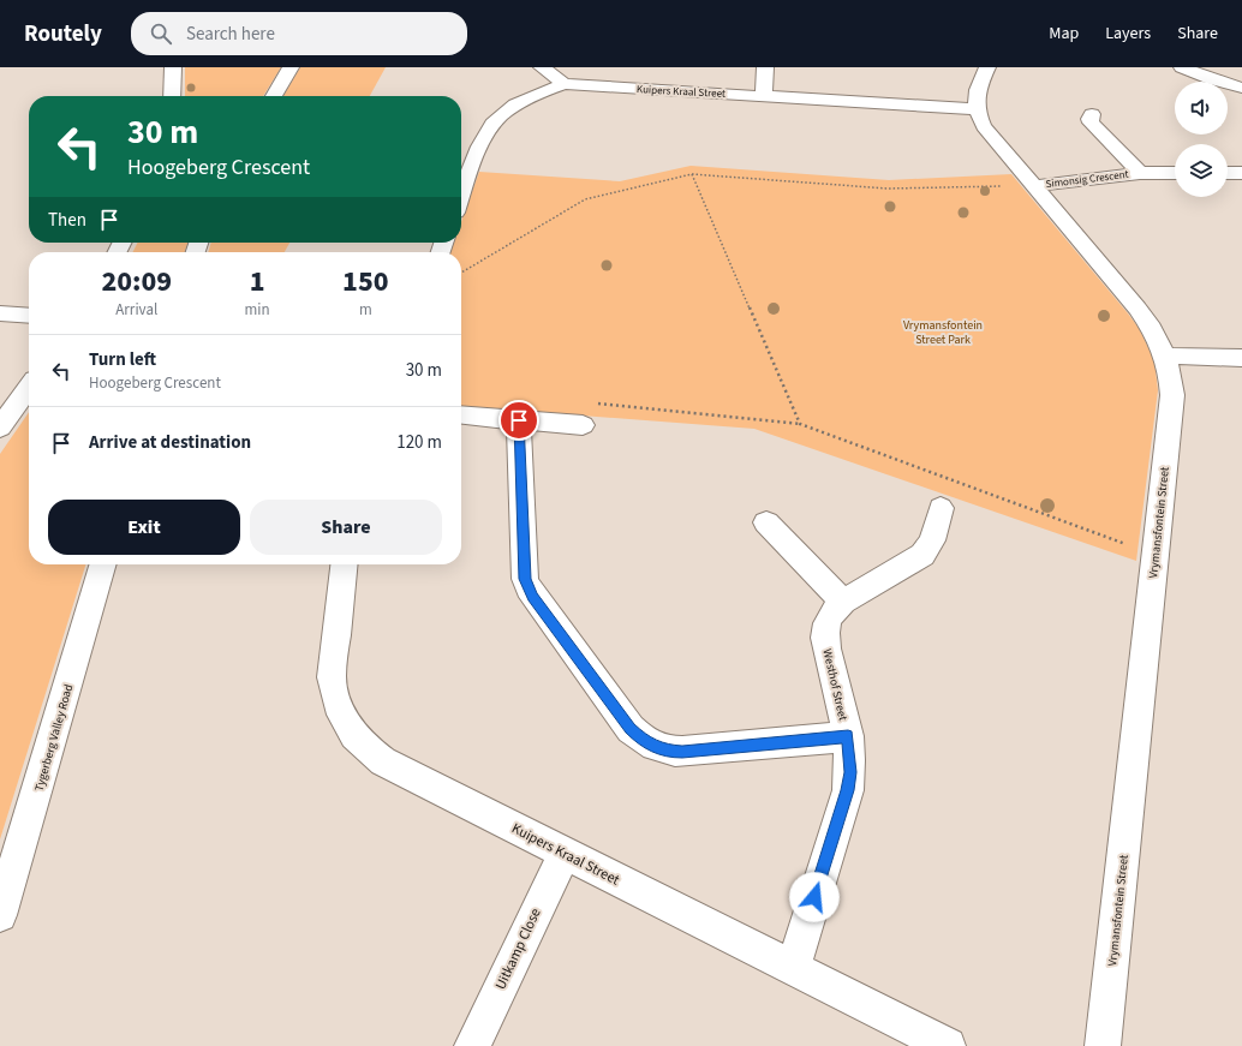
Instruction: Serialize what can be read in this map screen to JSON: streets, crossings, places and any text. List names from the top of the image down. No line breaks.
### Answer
{"streets":{"street":["Kuipers Kraal Street","Simonsig Crescent","Vrymansfontein Street","Westhof Street","Tygerberg Valley Road","Uitkamp Close"]},"crossings":[["Kuipers Kraal Street","Vrymansfontein Street"],["Kuipers Kraal Street","Westhof Street"],["Kuipers Kraal Street","Uitkamp Close"],["Simonsig Crescent","Vrymansfontein Street"]],"parks":["Vrymansfontein Street Park"],"page":{"header":"Routely","search":"Search here","nav":["Map","Layers","Share"],"turn":["30 m","Hoogeberg Crescent"],"then":"Then","eta":["20:09","Arrival","1","min","150","m"],"list":[{"name":"Turn left","note":"Hoogeberg Crescent","value":"30 m"},{"name":"Arrive at destination","value":"120 m"}],"buttons":["Exit","Share"]}}
